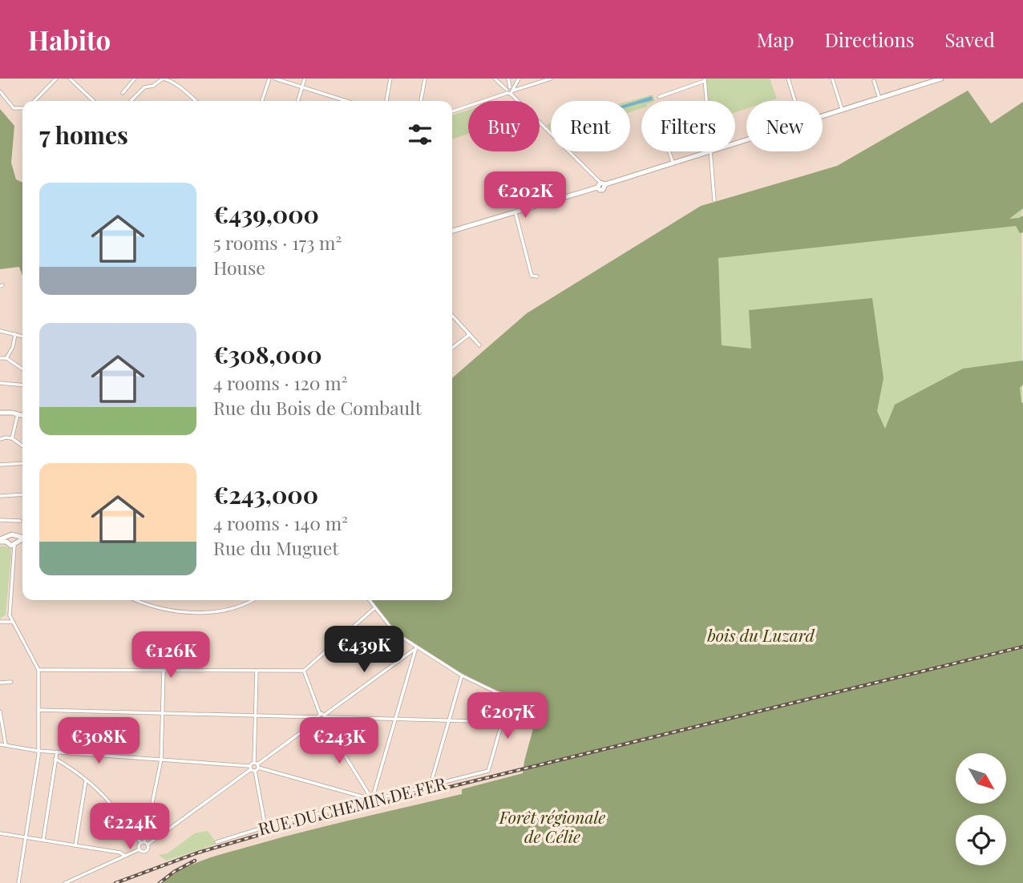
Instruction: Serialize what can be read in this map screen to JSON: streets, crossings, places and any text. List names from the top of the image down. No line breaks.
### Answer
{"streets":{"street":["RUE DU CHEMIN DE FER"]},"parks":["bois du Luzard","Forêt régionale de Célie"],"north":"bottom right","page":{"header":"Habito","nav":["Map","Directions","Saved"],"chip":["Buy","Rent","Filters","New"],"heading":"7 homes","list":[{"name":"€439,000","note":"5 rooms · 173 m² · House"},{"name":"€308,000","note":"4 rooms · 120 m² · Rue du Bois de Combault"},{"name":"€243,000","note":"4 rooms · 140 m² · Rue du Muguet"}],"price":["€202K","€439K","€126K","€207K","€308K","€243K","€224K"]}}
